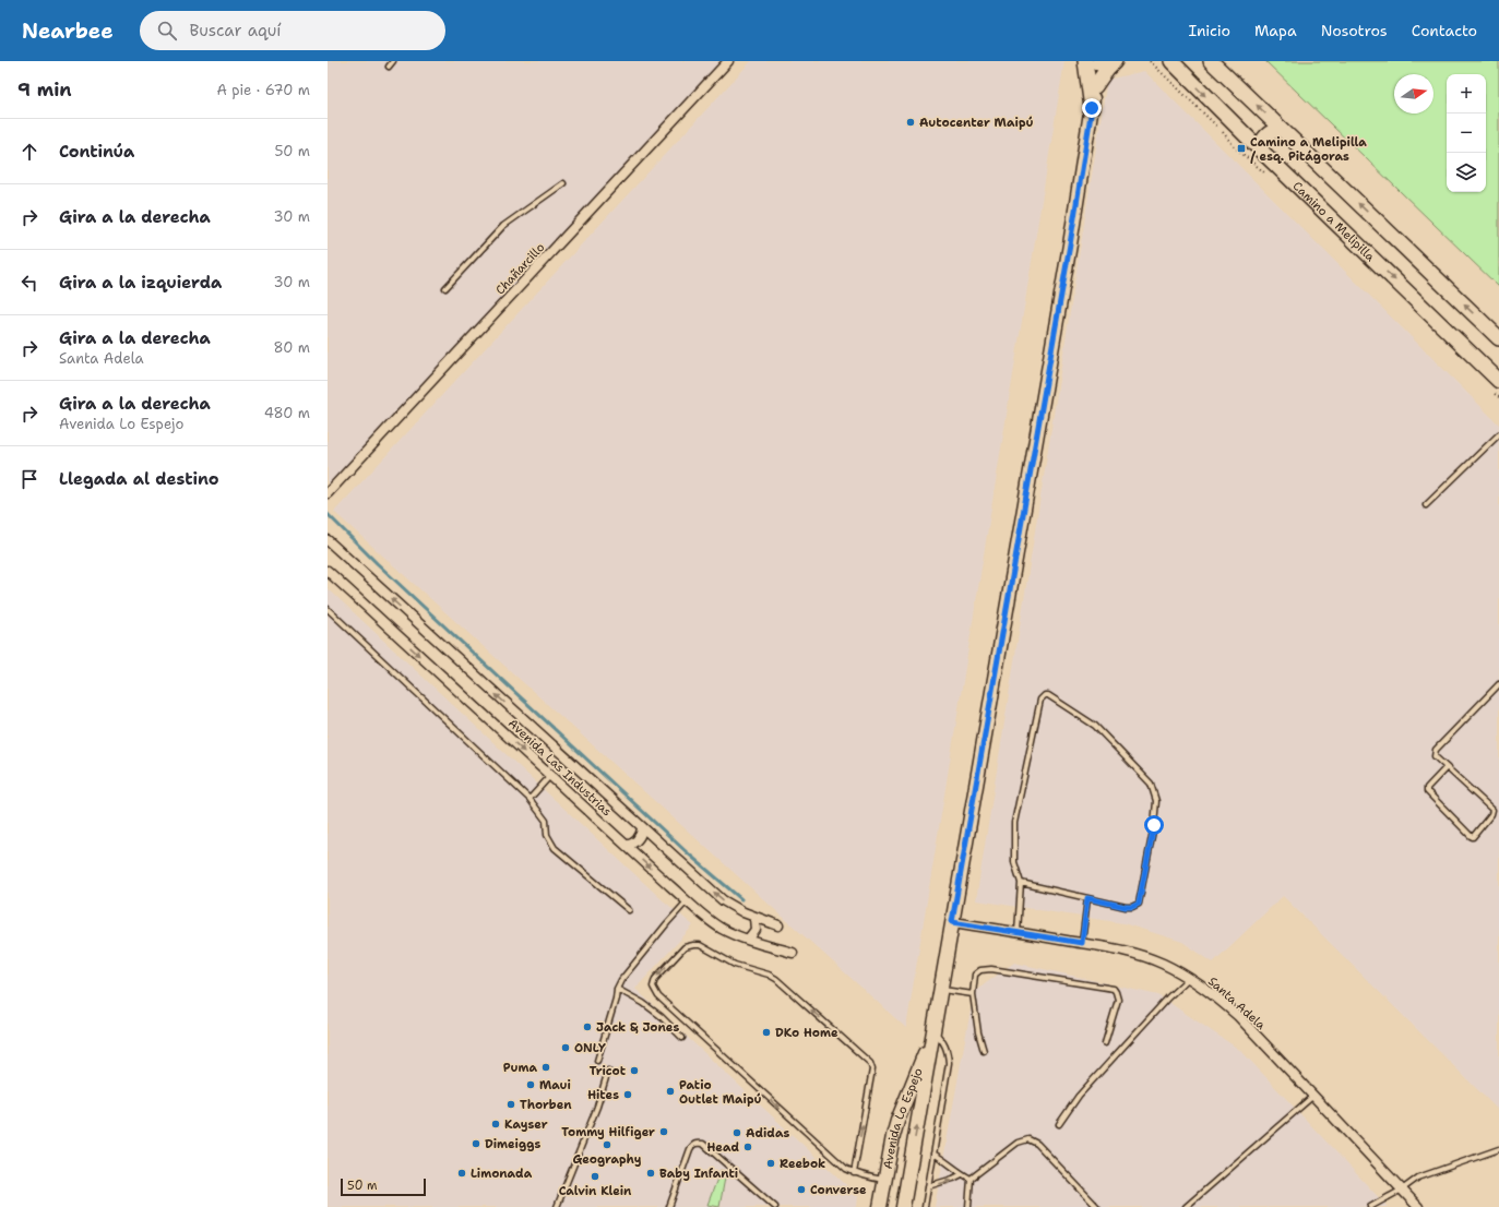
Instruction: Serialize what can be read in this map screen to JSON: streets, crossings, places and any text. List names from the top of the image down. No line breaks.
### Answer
{"streets":{"main road":["Camino a Melipilla","Avenida Lo Espejo"],"street":["Chañarcillo","Avenida Las Industrias","Santa Adela"]},"crossings":[["Santa Adela","Avenida Lo Espejo"]],"places":{"other":["Autocenter Maipú","Jack & Jones","DKo Home","ONLY","Puma","Tricot","Maui","Patio Outlet Maipú","Hites","Thorben","Kayser","Tommy Hilfiger","Adidas","Dimeiggs","Geography","Head","Reebok","Limonada","Baby Infanti","Calvin Klein","Converse"],"transit":["Camino a Melipilla / esq. Pitágoras"]},"scale_bar":"50 m","north":"right","page":{"header":"Nearbee","search":"Buscar aquí","nav":["Inicio","Mapa","Nosotros","Contacto"],"heading":["9 min","A pie · 670 m"],"map_buttons":["+","−"],"list":[["Continúa","50 m"],["Gira a la derecha","30 m"],["Gira a la izquierda","30 m"],["Gira a la derecha","Santa Adela","80 m"],["Gira a la derecha","Avenida Lo Espejo","480 m"],"Llegada al destino"],"scale":"50 m"}}
